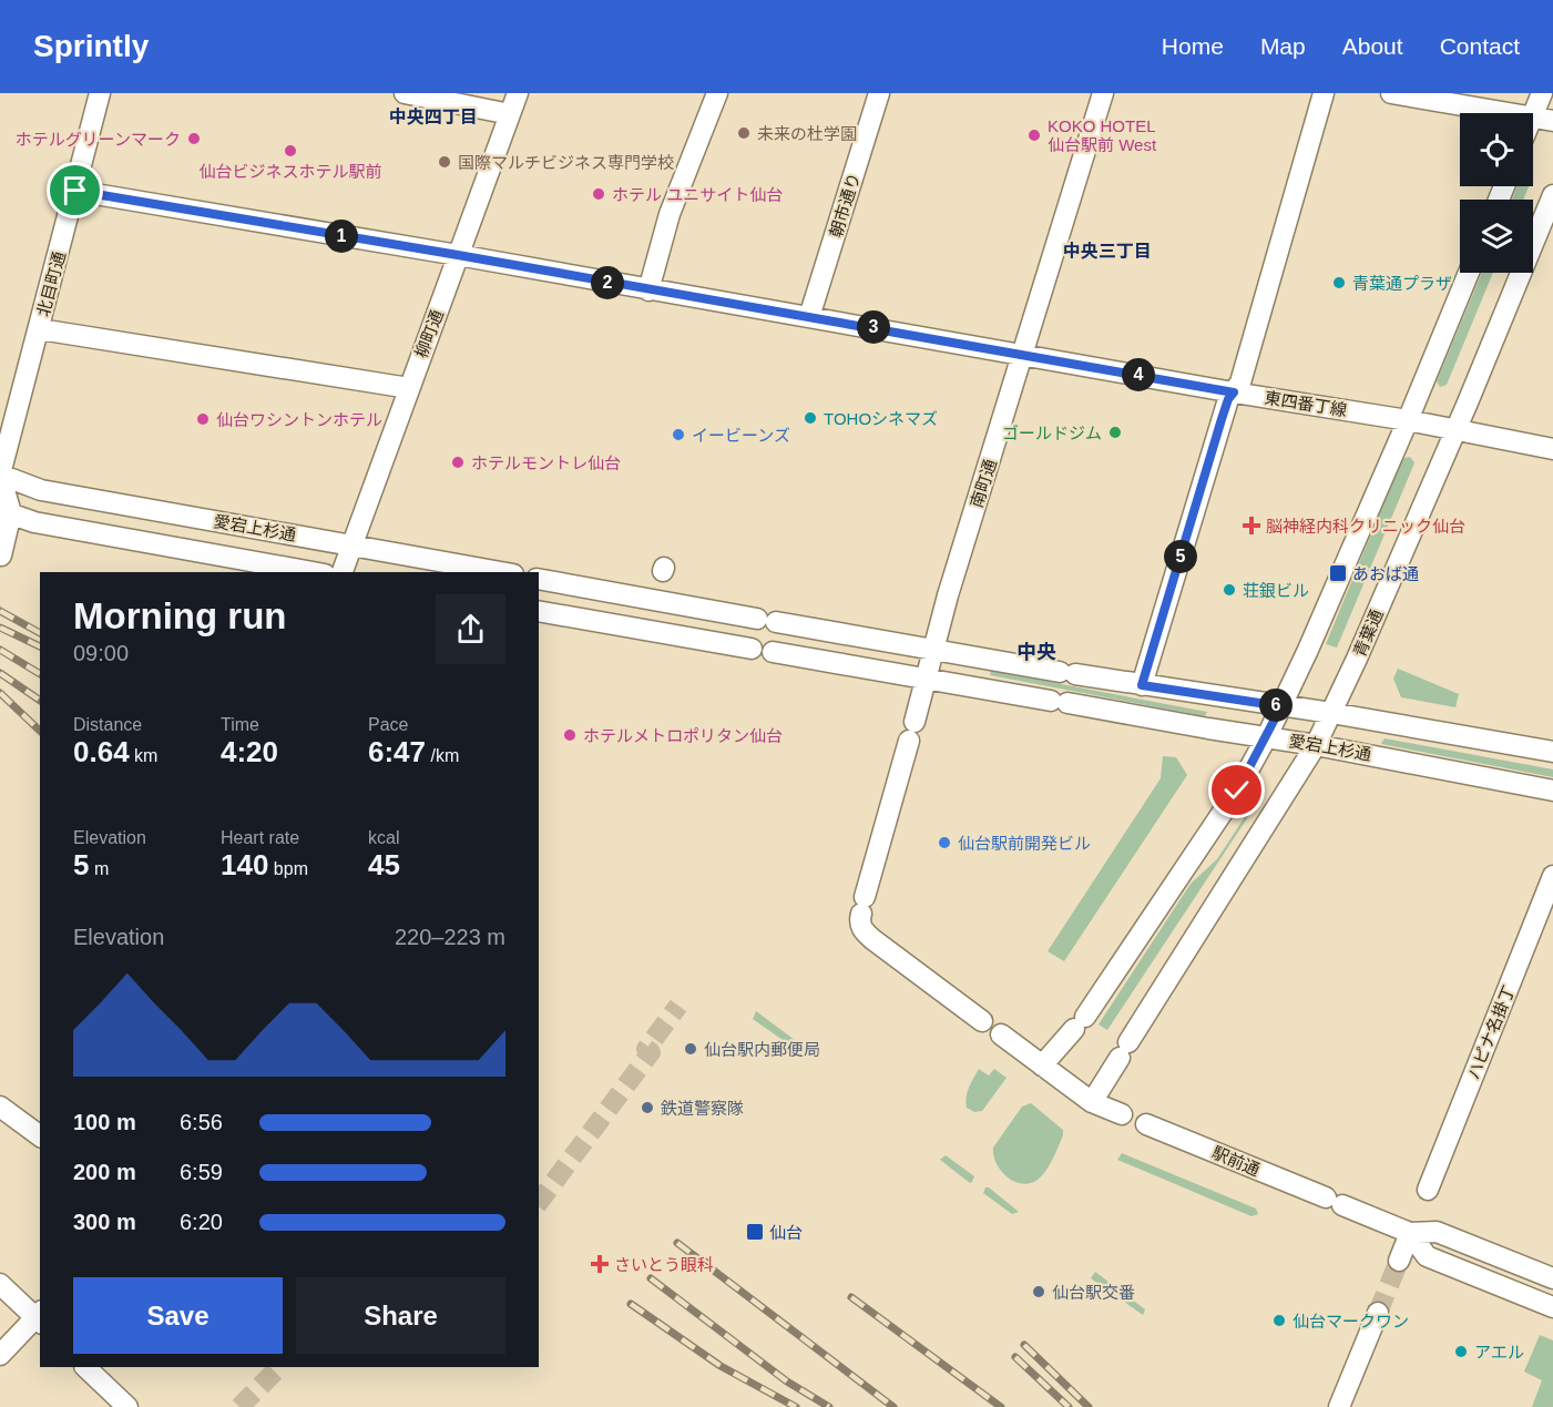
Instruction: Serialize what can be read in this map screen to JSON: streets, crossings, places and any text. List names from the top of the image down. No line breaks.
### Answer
{"streets":{"street":["朝市通り","北目町通","柳町通","東四番丁線","南町通","愛宕上杉通","青葉通","ハピナ名掛丁","駅前通"]},"crossings":[["朝市通り","東四番丁線"],["北目町通","東四番丁線"],["北目町通","愛宕上杉通"],["柳町通","東四番丁線"],["柳町通","愛宕上杉通"],["東四番丁線","南町通"],["東四番丁線","青葉通"],["南町通","愛宕上杉通"],["愛宕上杉通","青葉通"]],"districts":["中央四丁目","中央三丁目","中央"],"places":{"other":["未来の杜学園","KOKO HOTEL 仙台駅前 West","ホテルグリーンマーク","仙台ビジネスホテル駅前","国際マルチビジネス専門学校","ホテル ユニサイト仙台","青葉通プラザ","TOHOシネマズ","仙台ワシントンホテル","ゴールドジム","イービーンズ","ホテルモントレ仙台","荘銀ビル","ホテルメトロポリタン仙台","仙台駅前開発ビル","仙台駅内郵便局","鉄道警察隊","仙台駅交番","仙台マークワン","アエル"],"health":["脳神経内科クリニック仙台","さいとう眼科"],"transit":["あおば通","仙台"]},"page":{"header":"Sprintly","nav":["Home","Map","About","Contact"],"pins":["1","2","3","4","5","6"],"heading":["Morning run","09:00"],"stats":[["Distance","0.64 km"],["Time","4:20"],["Pace","6:47 /km"],["Elevation","5 m"],["Heart rate","140 bpm"],["kcal","45"]],"chart":["Elevation","220–223 m"],"list":[{"name":"100 m","note":"6:56"},{"name":"200 m","note":"6:59"},{"name":"300 m","note":"6:20"}],"buttons":["Save","Share"]}}
